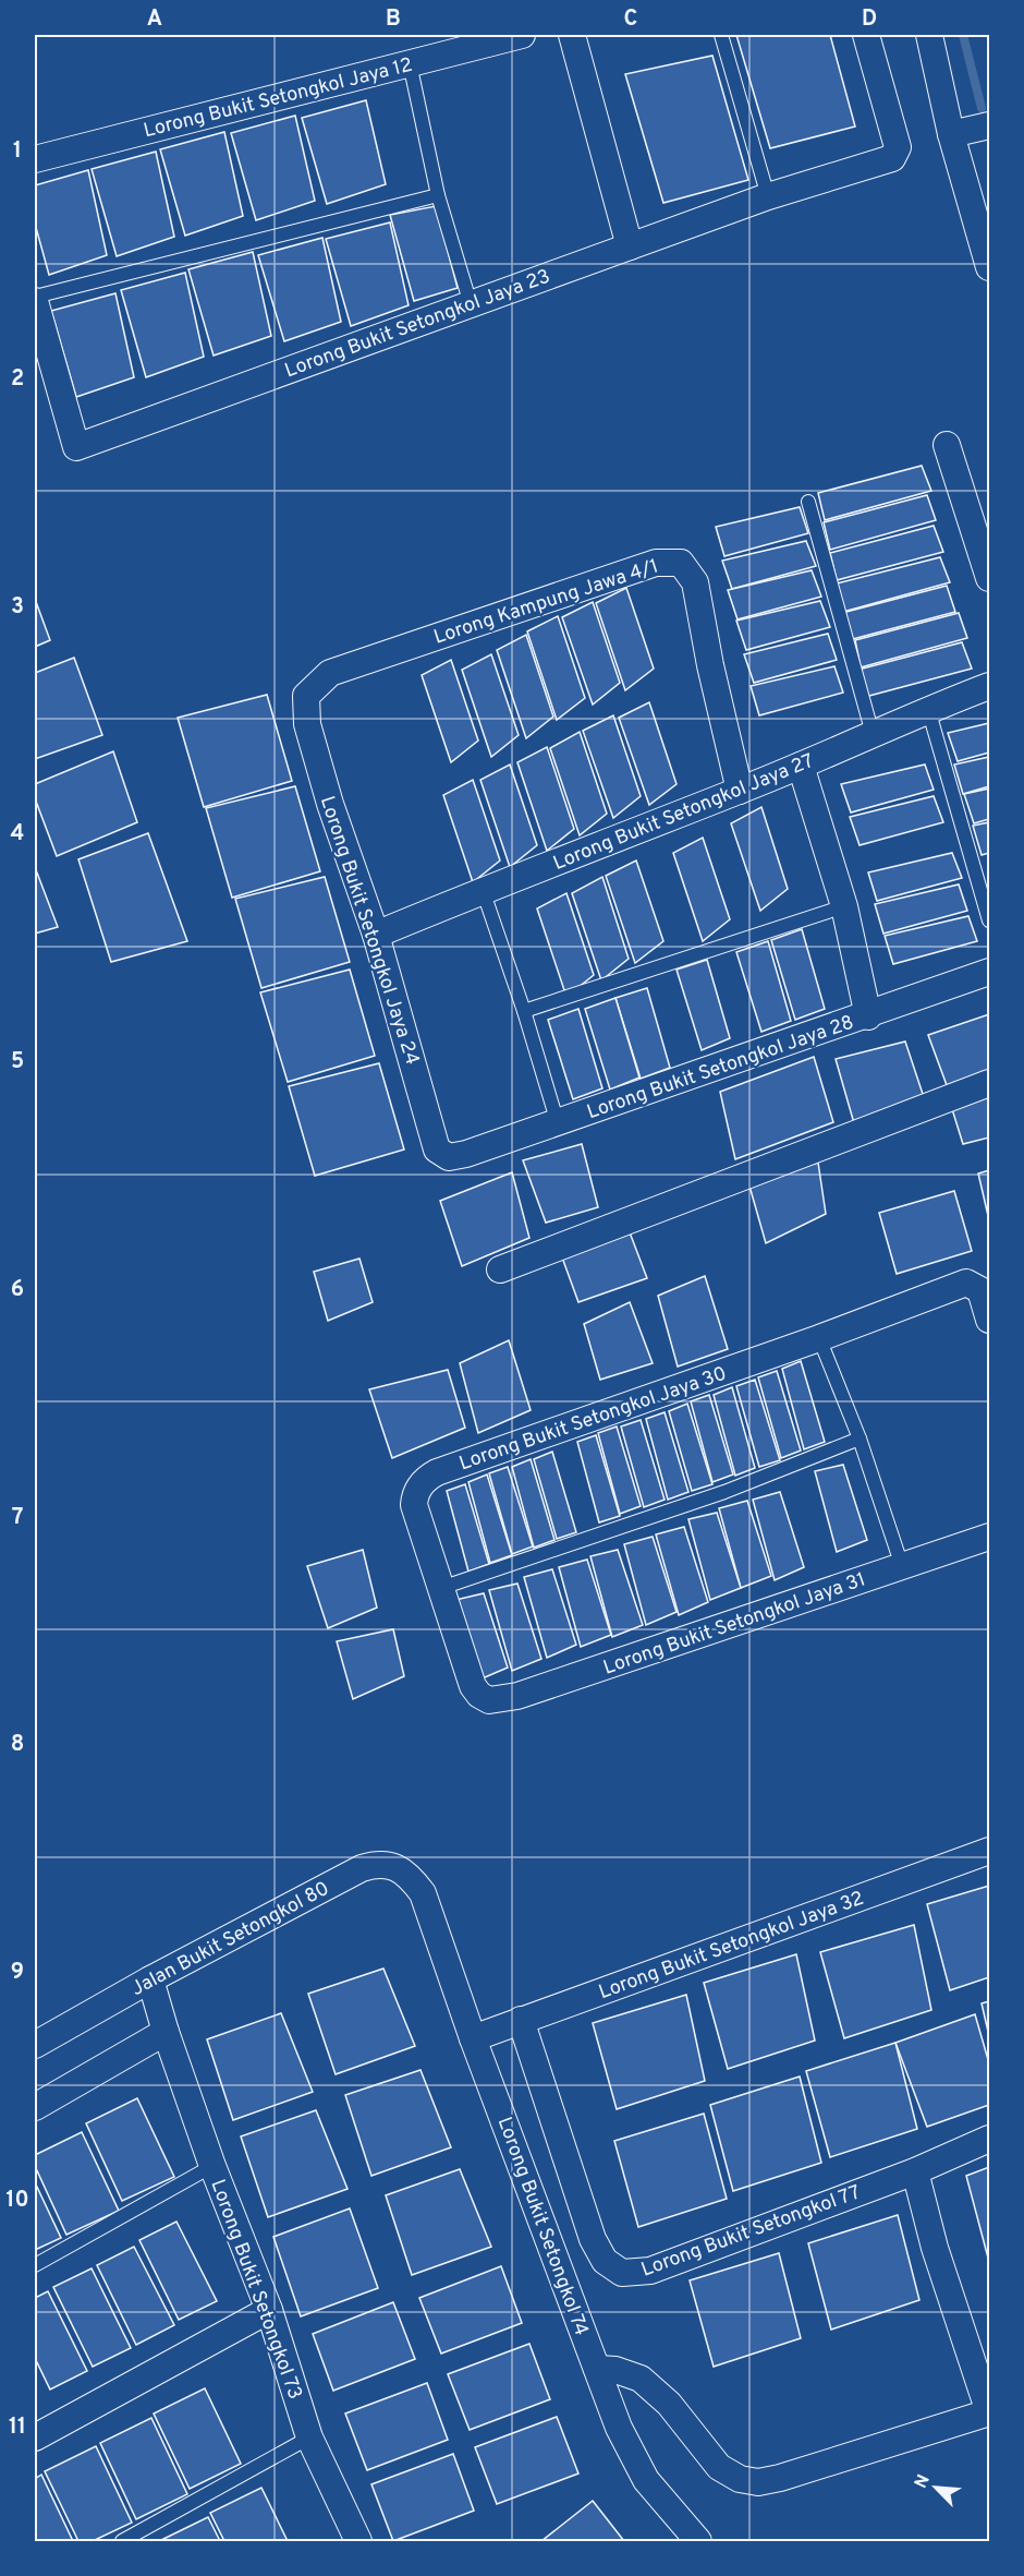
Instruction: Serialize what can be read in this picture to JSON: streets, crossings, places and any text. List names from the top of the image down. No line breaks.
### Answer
{"streets":{"street":["Lorong Bukit Setongkol Jaya 12","Lorong Bukit Setongkol Jaya 23","Lorong Kampung Jawa 4/1","Lorong Bukit Setongkol Jaya 27","Lorong Bukit Setongkol Jaya 24","Lorong Bukit Setongkol Jaya 28","Lorong Bukit Setongkol Jaya 30","Lorong Bukit Setongkol Jaya 31","Jalan Bukit Setongkol 80","Lorong Bukit Setongkol Jaya 32","Lorong Bukit Setongkol 74","Lorong Bukit Setongkol 77","Lorong Bukit Setongkol 73"]},"crossings":[["Lorong Kampung Jawa 4/1","Lorong Bukit Setongkol Jaya 27"],["Lorong Kampung Jawa 4/1","Lorong Bukit Setongkol Jaya 24"],["Lorong Bukit Setongkol Jaya 27","Lorong Bukit Setongkol Jaya 24"],["Lorong Bukit Setongkol Jaya 24","Lorong Bukit Setongkol Jaya 28"],["Lorong Bukit Setongkol Jaya 30","Lorong Bukit Setongkol Jaya 31"],["Jalan Bukit Setongkol 80","Lorong Bukit Setongkol 74"],["Jalan Bukit Setongkol 80","Lorong Bukit Setongkol 73"],["Lorong Bukit Setongkol Jaya 32","Lorong Bukit Setongkol 74"],["Lorong Bukit Setongkol Jaya 32","Lorong Bukit Setongkol 77"]],"north":"top left","grid":{"columns":["A","B","C","D"],"rows":["1","2","3","4","5","6","7","8","9","10","11"]}}
